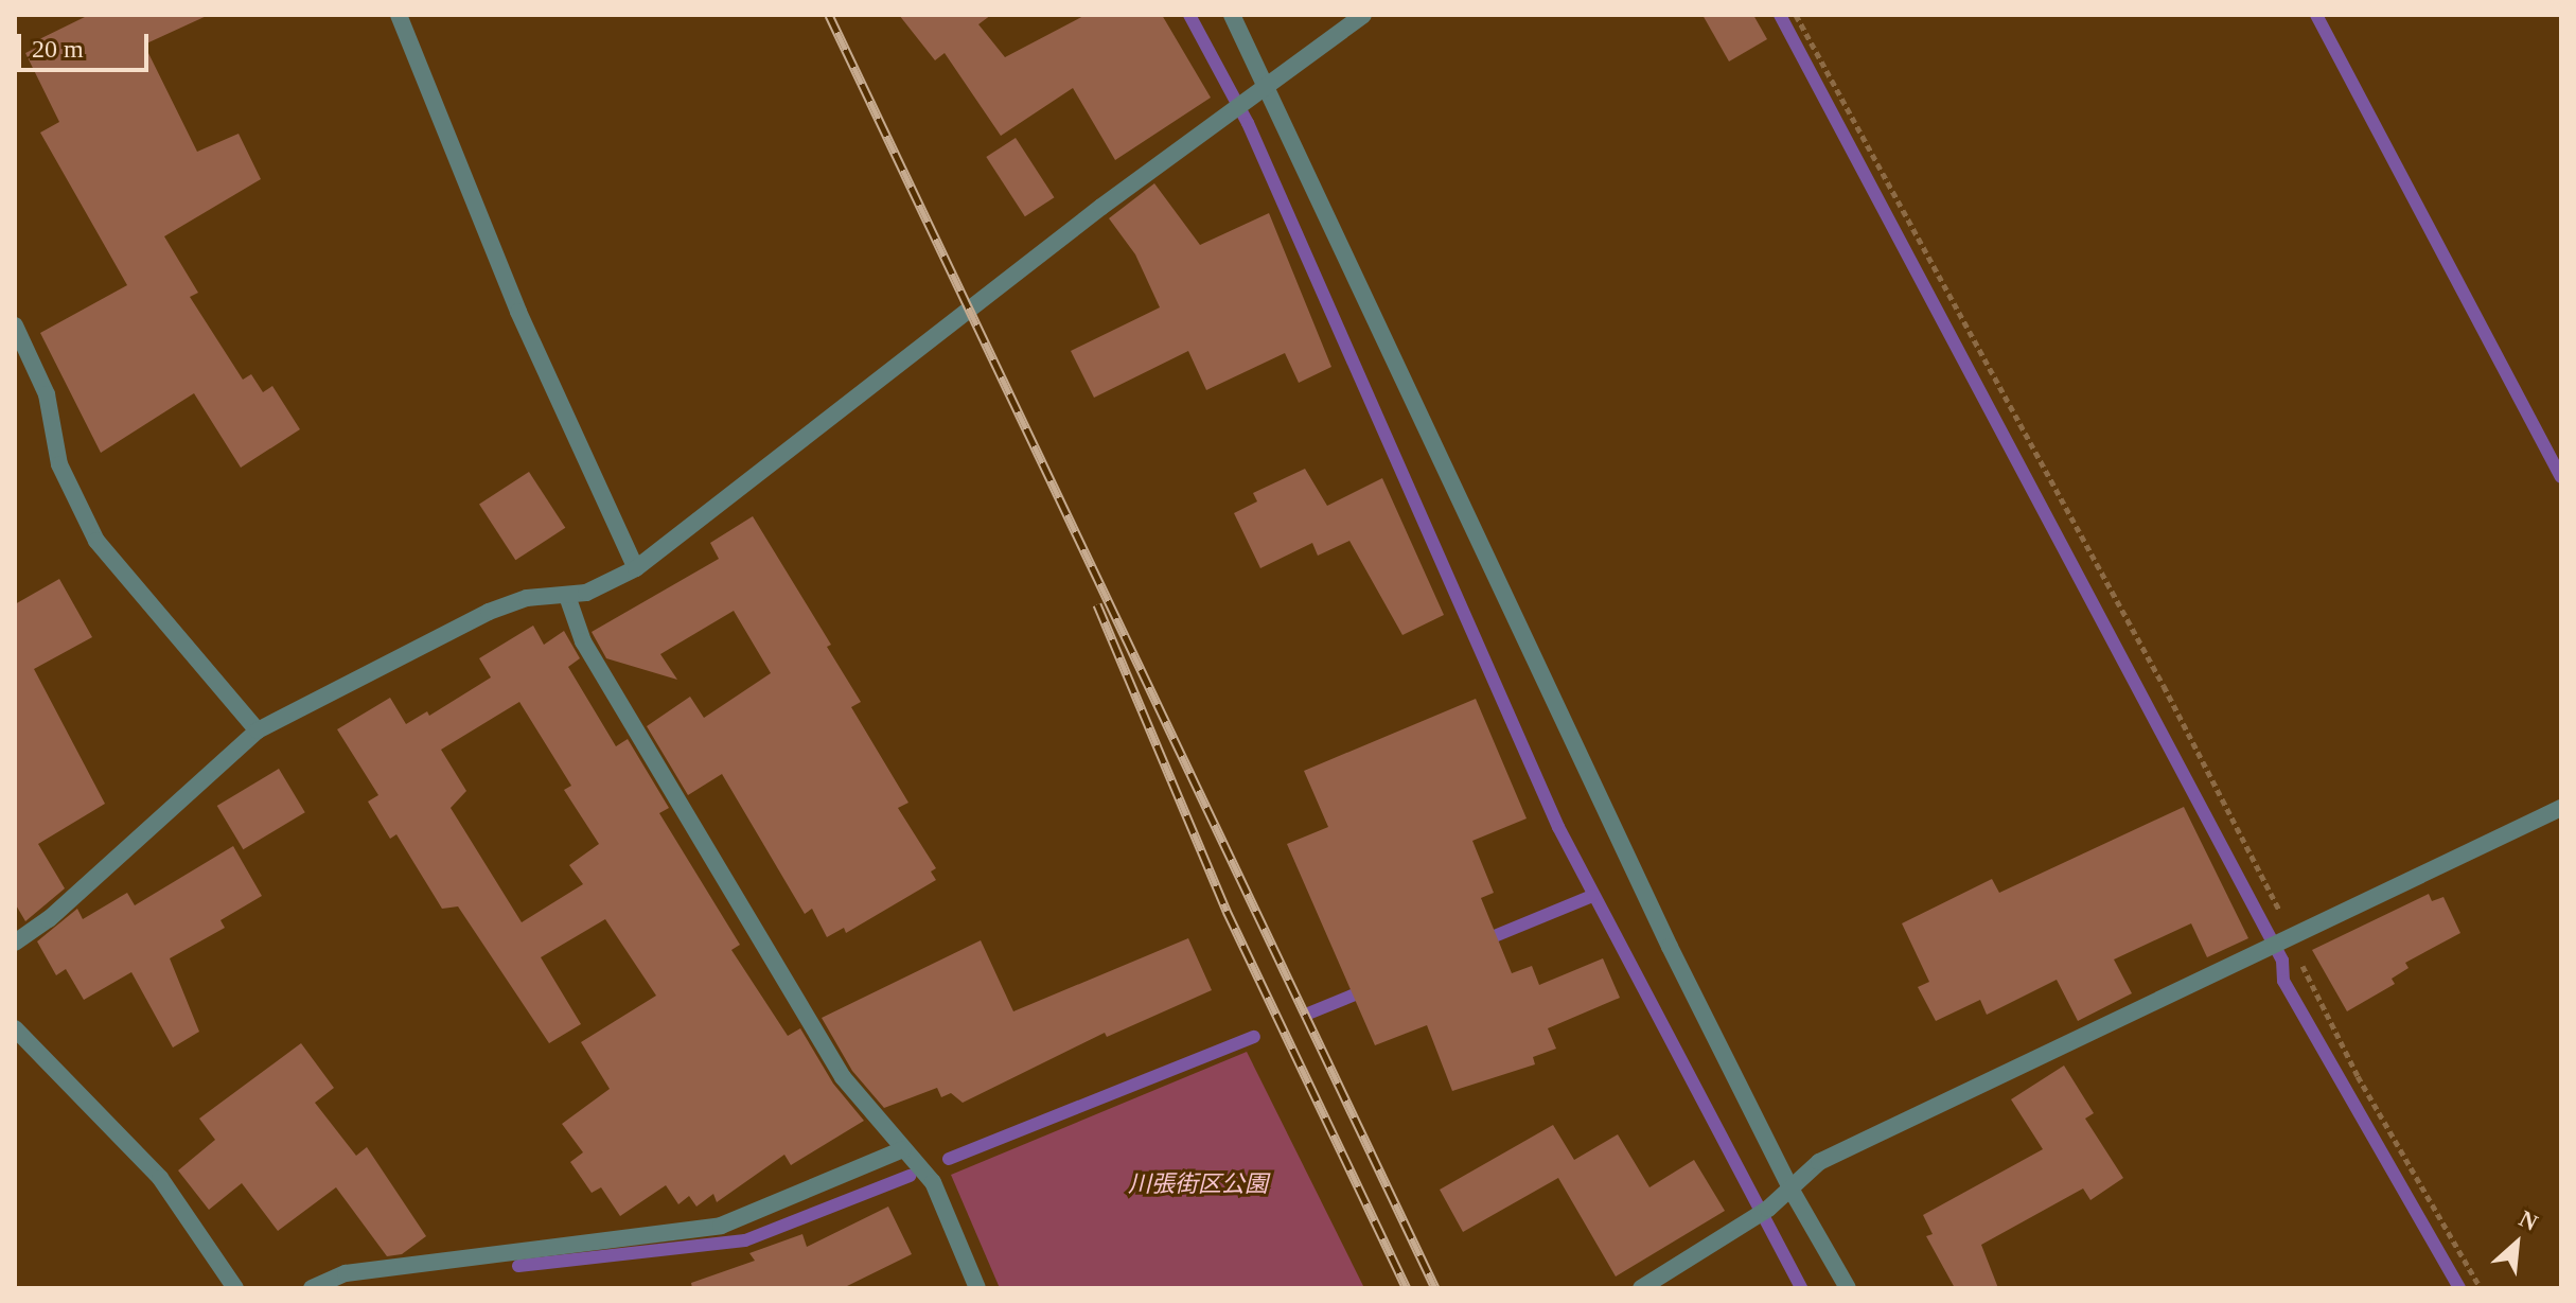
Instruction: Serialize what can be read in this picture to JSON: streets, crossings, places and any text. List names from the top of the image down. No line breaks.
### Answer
{"parks":["川張街区公園"],"scale_bar":"20 m","north":"top right"}
